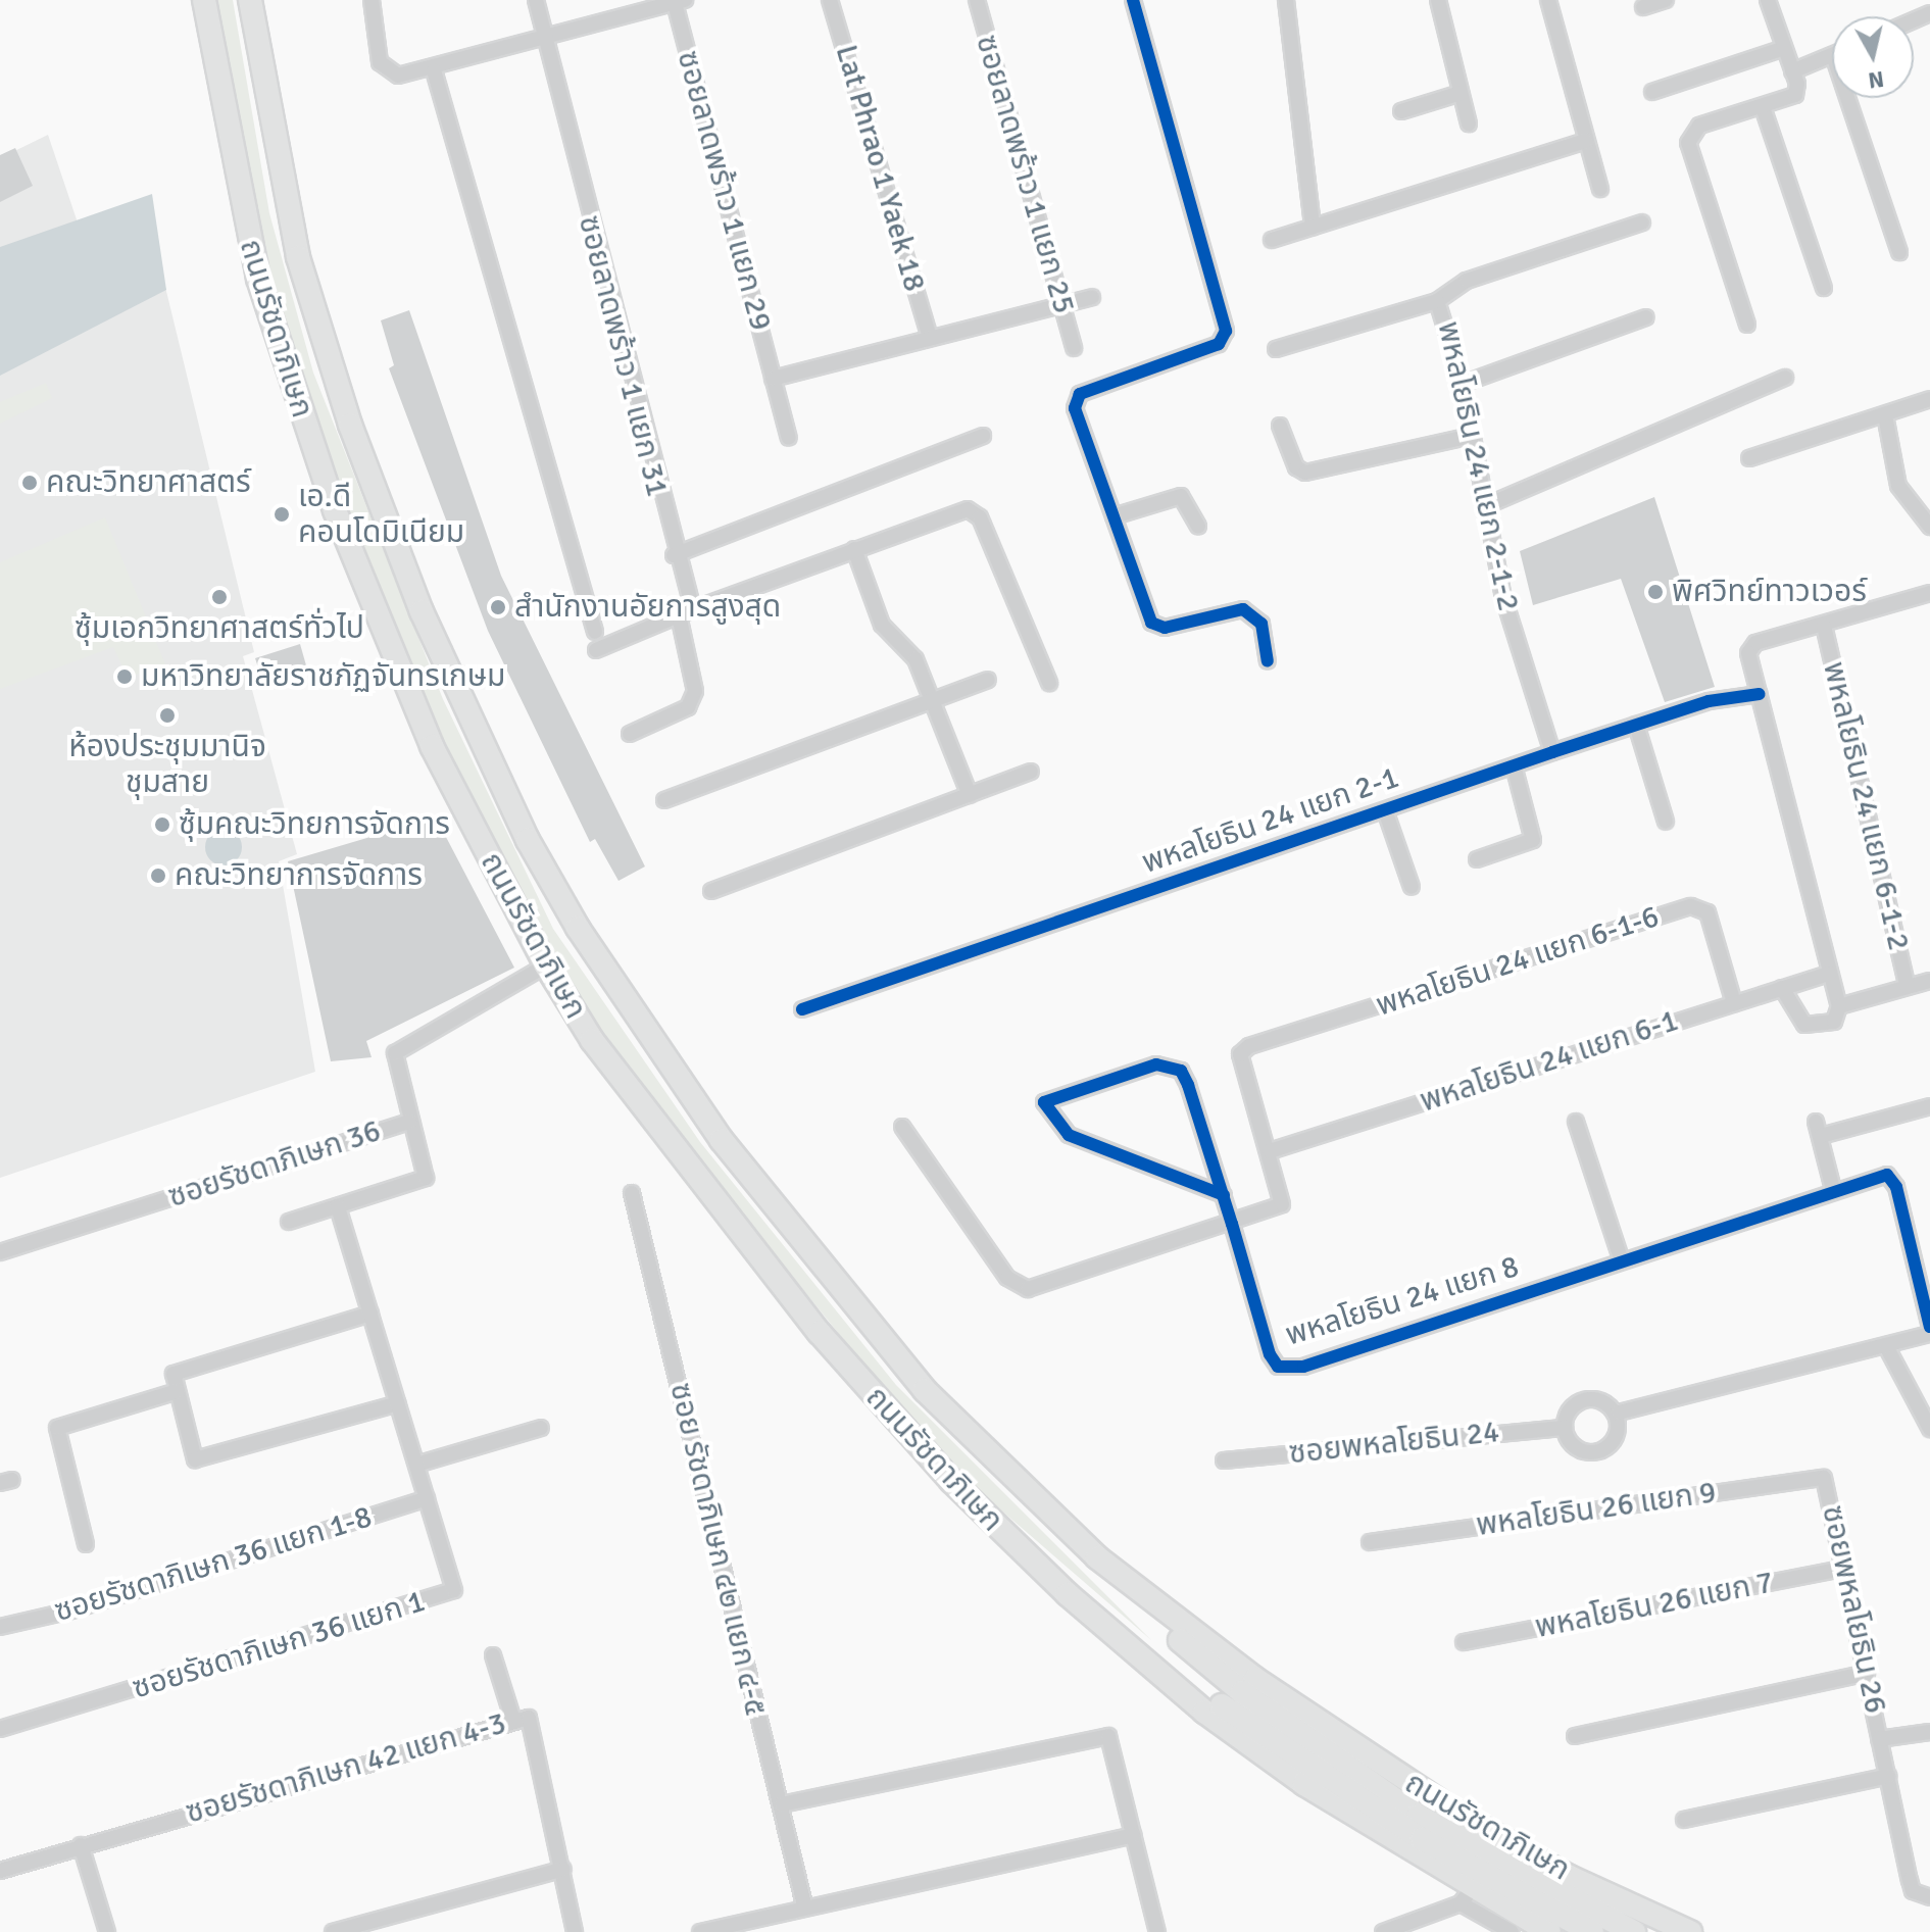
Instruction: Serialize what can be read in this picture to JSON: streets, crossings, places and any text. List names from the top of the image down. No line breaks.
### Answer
{"streets":{"main road":["ถนนรัชดาภิเษก"],"street":["Lat Phrao 1 Yaek 18","ซอยลาดพร้าว 1 แยก 25","ซอยลาดพร้าว 1 แยก 29","ซอยลาดพร้าว 1 แยก 31","พหลโยธิน 24 แยก 2-1-2","พหลโยธิน 24 แยก 6-1-2","พหลโยธิน 24 แยก 2-1","พหลโยธิน 24 แยก 6-1-6","พหลโยธิน 24 แยก 6-1","ซอยรัชดาภิเษก 36","พหลโยธิน 24 แยก 8","ซอยพหลโยธิน 24","พหลโยธิน 26 แยก 9","ซอย รัชดาภิเษก ๔๒ แยก ๔-๕","ซอยรัชดาภิเษก 36 แยก 1-8","พหลโยธิน 26 แยก 7","ซอยพหลโยธิน 26","ซอยรัชดาภิเษก 36 แยก 1","ซอยรัชดาภิเษก 42 แยก 4-3"]},"crossings":[["ถนนรัชดาภิเษก","ซอยรัชดาภิเษก 36"],["พหลโยธิน 24 แยก 2-1-2","พหลโยธิน 24 แยก 2-1"],["พหลโยธิน 24 แยก 6-1-6","พหลโยธิน 24 แยก 6-1"],["พหลโยธิน 26 แยก 9","ซอยพหลโยธิน 26"],["ซอยรัชดาภิเษก 36 แยก 1-8","ซอยรัชดาภิเษก 36 แยก 1"],["พหลโยธิน 26 แยก 7","ซอยพหลโยธิน 26"]],"places":["คณะวิทยาศาสตร์","เอ.ดี คอนโดมิเนียม","พิศวิทย์ทาวเวอร์","ซุ้มเอกวิทยาศาสตร์ทั่วไป","สำนักงานอัยการสูงสุด","มหาวิทยาลัยราชภัฏจันทรเกษม","ห้องประชุมมานิจ ชุมสาย","ซุ้มคณะวิทยการจัดการ","คณะวิทยาการจัดการ"],"north":"bottom"}
